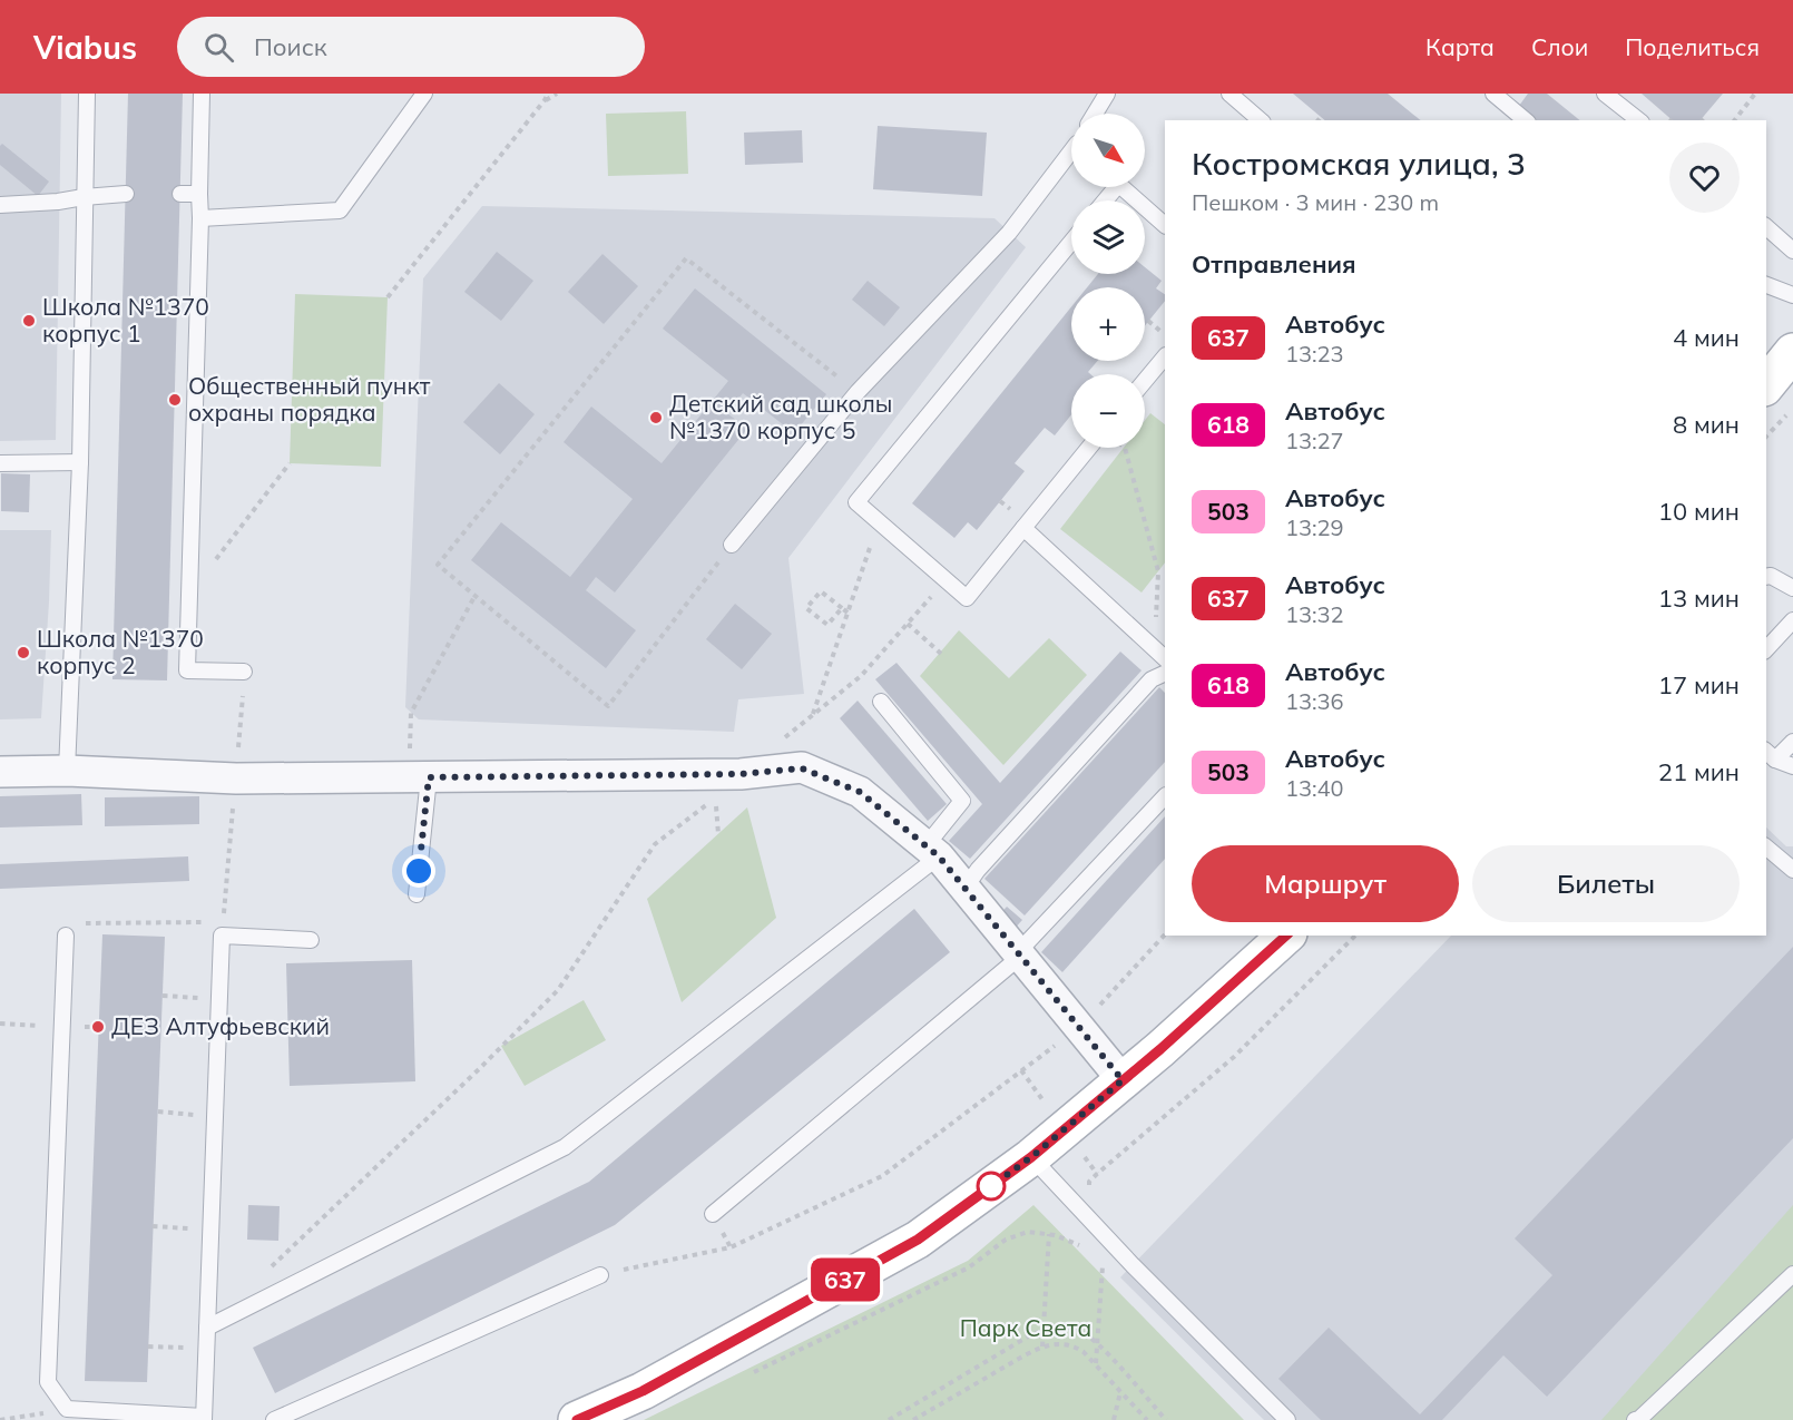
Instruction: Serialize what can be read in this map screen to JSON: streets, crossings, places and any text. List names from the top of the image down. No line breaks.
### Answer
{"parks":["Парк Света"],"places":["Школа №1370 корпус 1","Общественный пункт охраны порядка","Детский сад школы №1370 корпус 5","Школа №1370 корпус 2","ДЕЗ Алтуфьевский"],"lines":["bus line 637"],"north":"bottom right","page":{"header":"Viabus","search":"Поиск","nav":["Карта","Слои","Поделиться"],"on_map":"637","map_buttons":["+","−"],"heading":[["Костромская улица, 3","Пешком · 3 мин · 230 m"],"Отправления"],"list":[{"mark":"637","name":"Автобус","note":"13:23","value":"4 мин"},{"mark":"618","name":"Автобус","note":"13:27","value":"8 мин"},{"mark":"503","name":"Автобус","note":"13:29","value":"10 мин"},{"mark":"637","name":"Автобус","note":"13:32","value":"13 мин"},{"mark":"618","name":"Автобус","note":"13:36","value":"17 мин"},{"mark":"503","name":"Автобус","note":"13:40","value":"21 мин"}],"buttons":["Маршрут","Билеты"]}}
